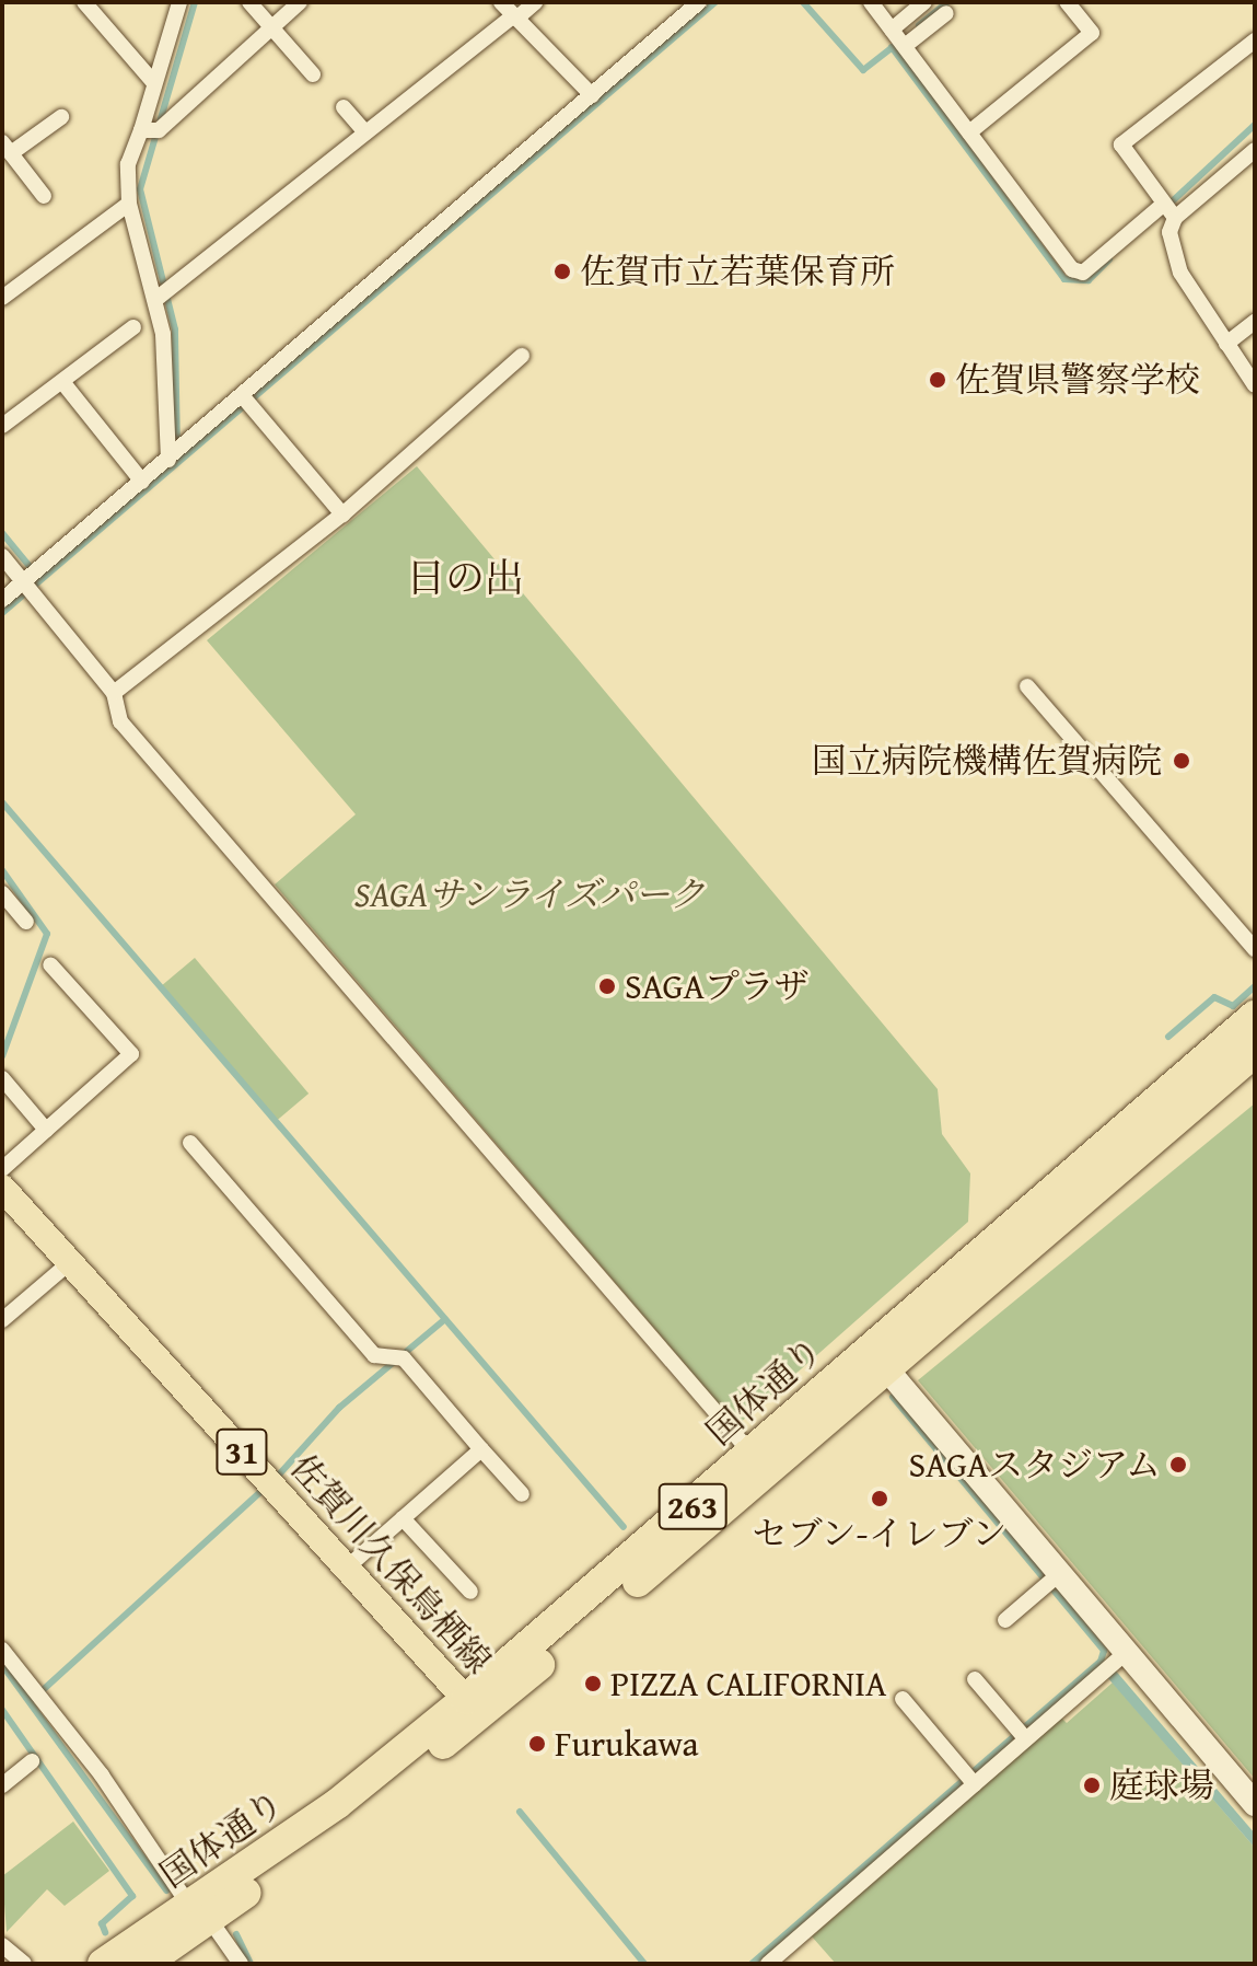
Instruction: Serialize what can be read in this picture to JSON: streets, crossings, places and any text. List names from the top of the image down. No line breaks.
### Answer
{"streets":{"highway":["国体通り","263"],"main road":["31","佐賀川久保鳥栖線"]},"crossings":[["国体通り","佐賀川久保鳥栖線"]],"districts":["日の出"],"parks":["SAGAサンライズパーク"],"places":["佐賀市立若葉保育所","佐賀県警察学校","国立病院機構佐賀病院","SAGAプラザ","SAGAスタジアム","セブン-イレブン","PIZZA CALIFORNIA","Furukawa","庭球場"]}
